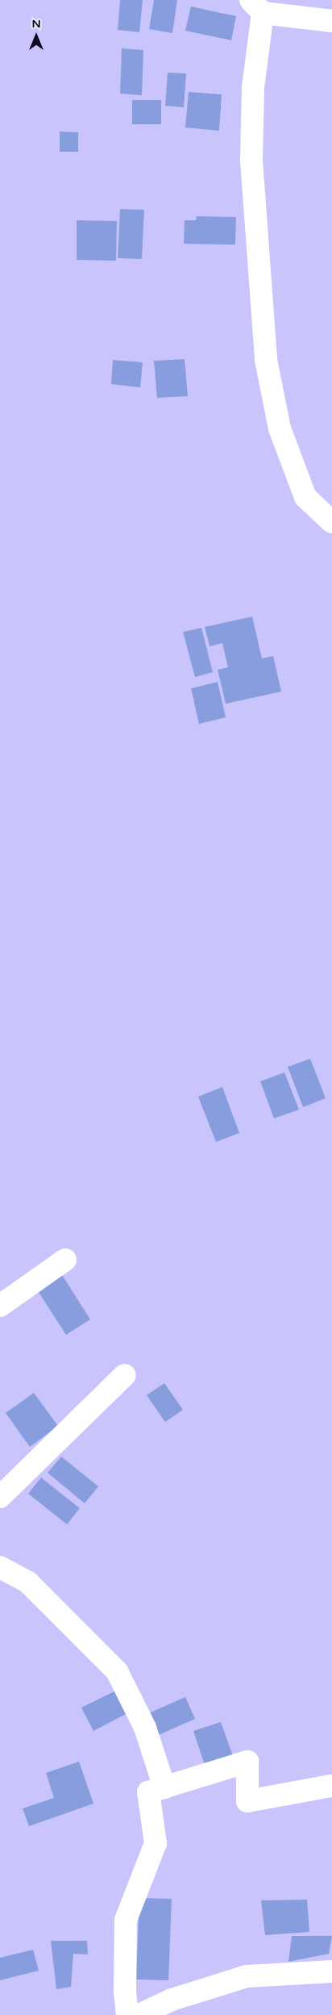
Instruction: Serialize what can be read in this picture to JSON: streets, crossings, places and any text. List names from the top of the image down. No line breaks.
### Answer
{"north":"top"}
